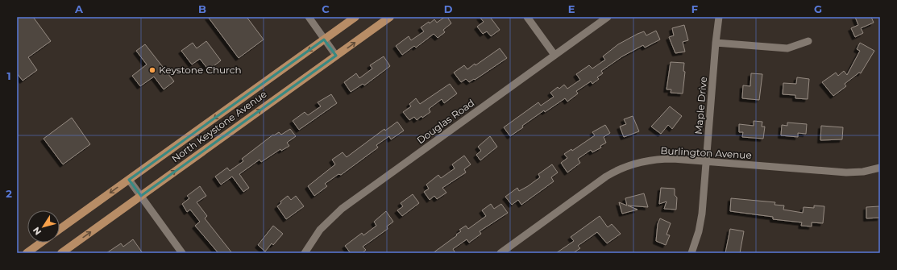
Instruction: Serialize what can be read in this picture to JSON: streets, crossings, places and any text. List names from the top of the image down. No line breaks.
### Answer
{"streets":{"main road":["North Keystone Avenue"],"street":["Maple Drive","Douglas Road","Burlington Avenue"]},"crossings":[["Maple Drive","Burlington Avenue"]],"places":["Keystone Church"],"north":"bottom left","grid":{"columns":["A","B","C","D","E","F","G"],"rows":["1","2"]}}
